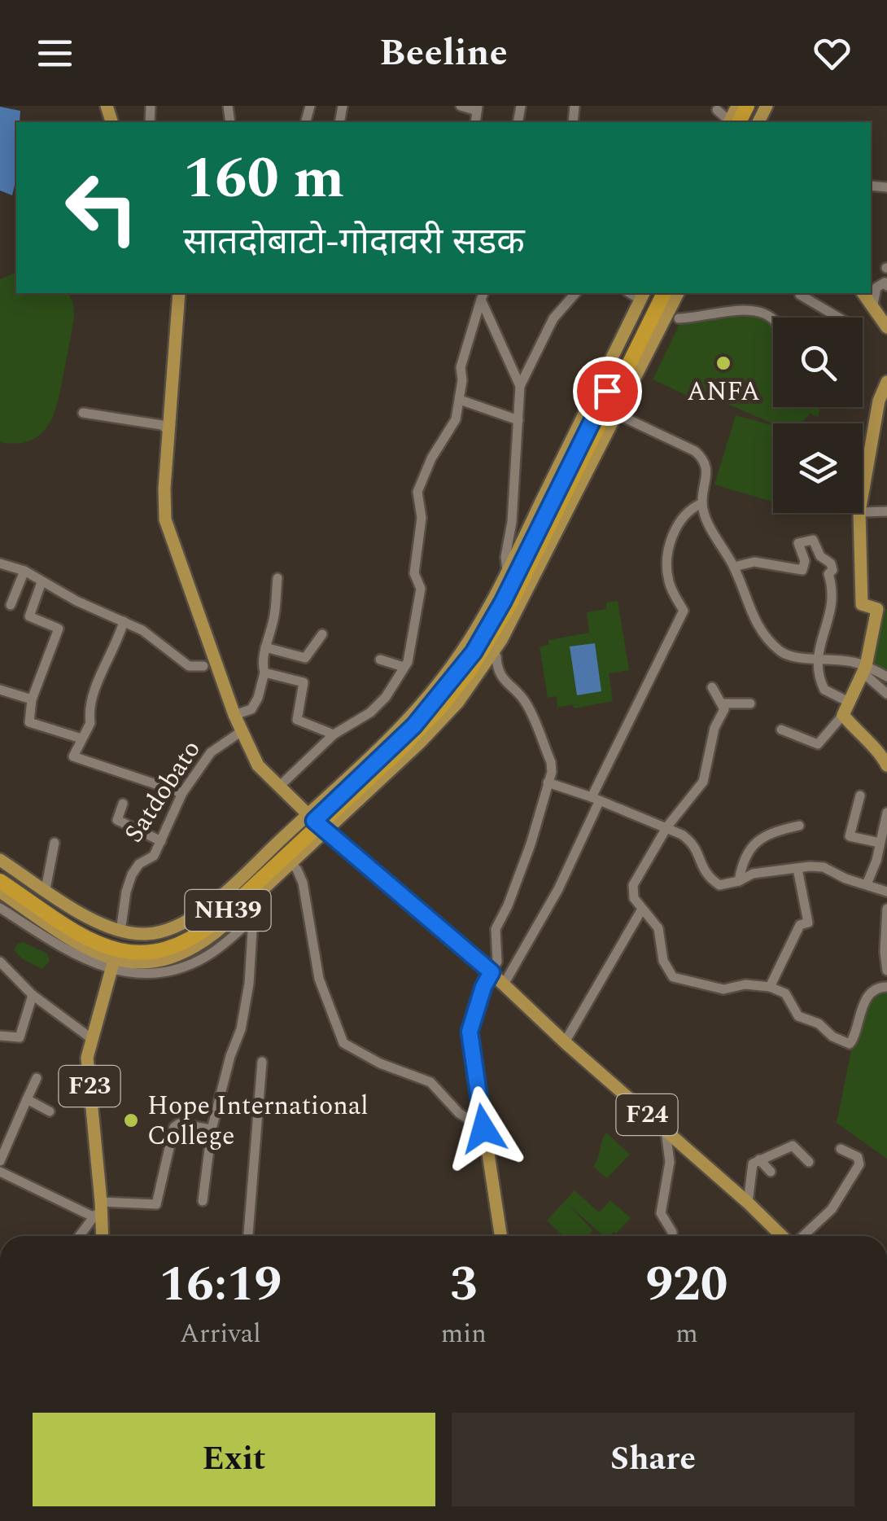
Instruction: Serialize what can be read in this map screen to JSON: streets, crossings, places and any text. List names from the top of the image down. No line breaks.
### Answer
{"streets":{"highway":["NH39"],"main road":["F23","F24"],"street":["Satdobato"]},"crossings":[["Satdobato","NH39"],["Satdobato","F23"],["NH39","F23"],["NH39","F24"]],"places":["ANFA","Hope International College"],"page":{"header":"Beeline","turn":["160 m","सातदोबाटो-गोदावरी सडक"],"eta":["16:19","Arrival","3","min","920","m"],"buttons":["Exit","Share"]}}
